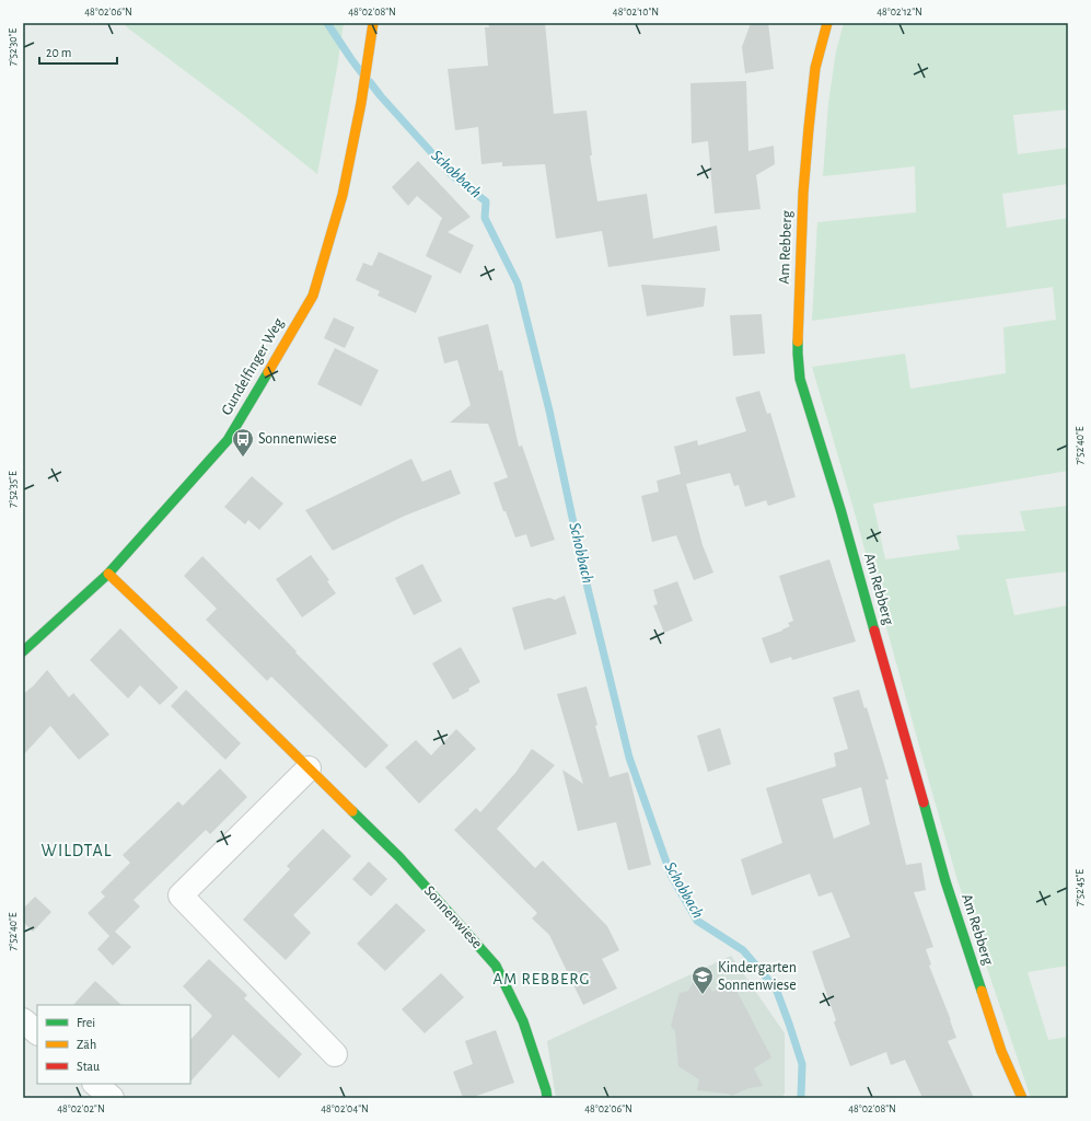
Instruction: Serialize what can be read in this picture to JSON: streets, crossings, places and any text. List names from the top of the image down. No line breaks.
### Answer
{"streets":{"street":["Am Rebberg","Gundelfinger Weg","Sonnenwiese"]},"crossings":[["Gundelfinger Weg","Sonnenwiese"]],"districts":["WILDTAL","AM REBBERG"],"water":["Schobbach"],"places":{"bus stop":["Sonnenwiese"],"school or university":["Kindergarten Sonnenwiese"]},"legend":["Frei","Zäh","Stau"],"scale_bar":"20 m","coordinates":["48°02'06\"N","48°02'08\"N","48°02'10\"N","48°02'12\"N","7°52'30\"E","7°52'40\"E","7°52'35\"E","7°52'45\"E","48°02'02\"N","48°02'04\"N"]}
